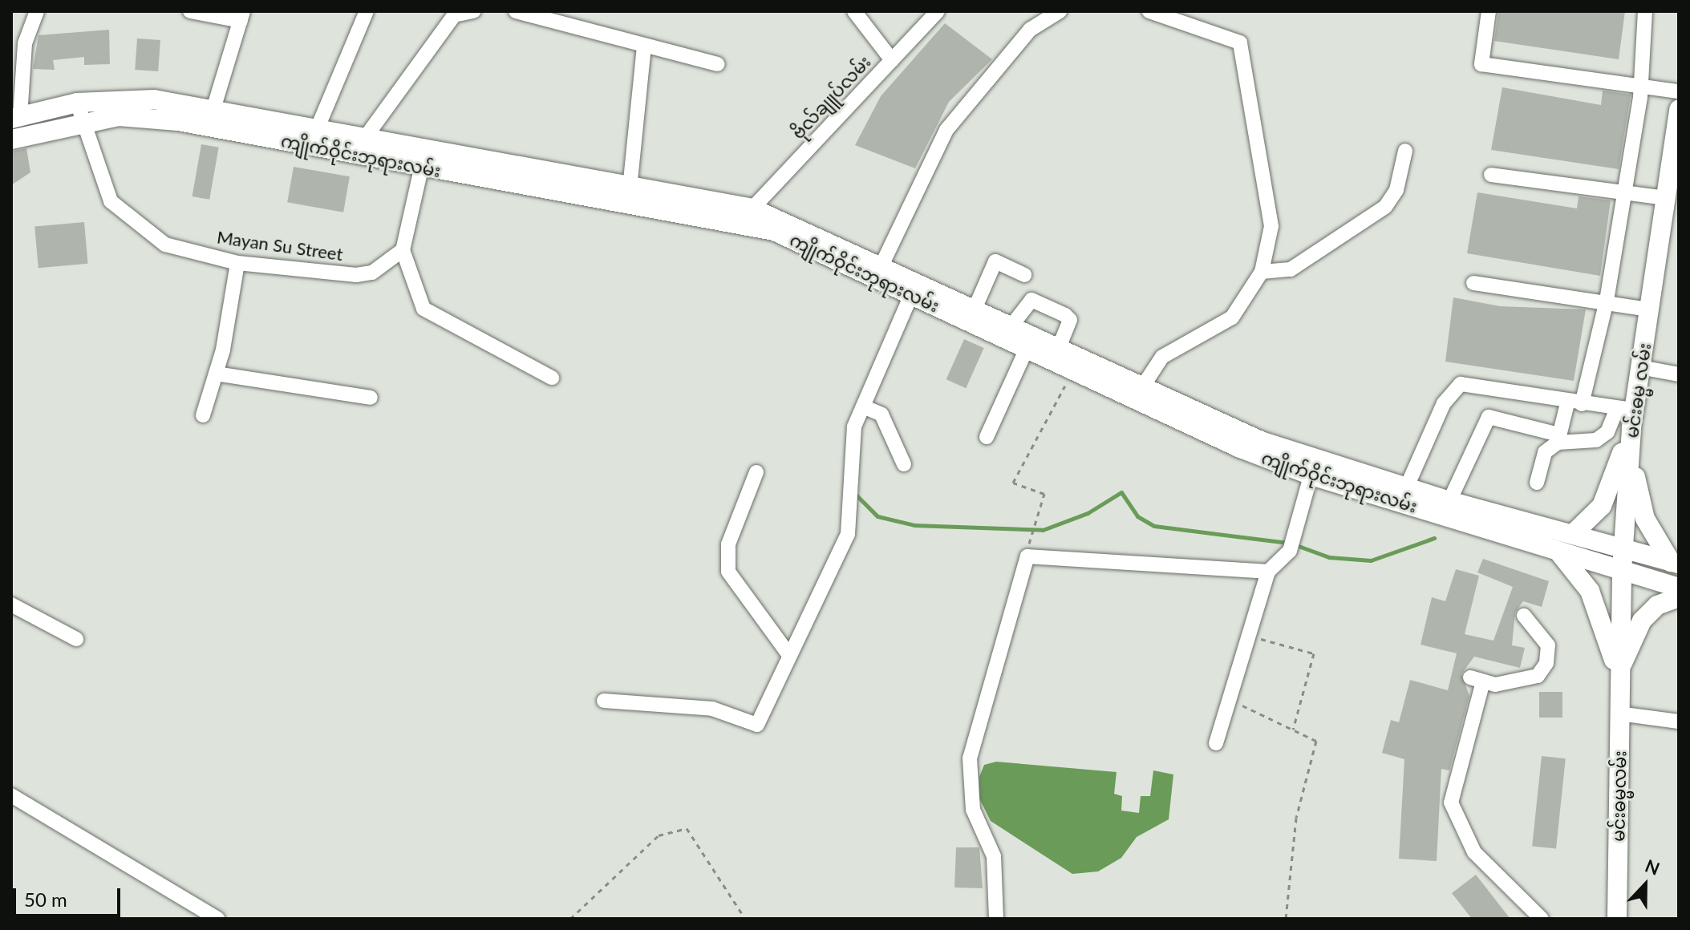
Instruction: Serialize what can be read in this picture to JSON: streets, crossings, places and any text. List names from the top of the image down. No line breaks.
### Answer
{"streets":{"main road":["ကျိုက်ဝိုင်းဘုရားလမ်း","မင်းဓမ္မ လမ်း","မင်းဓမ္မလမ်း"],"street":["ဗိုလ်ချူပ်လမ်း","Mayan Su Street"]},"crossings":[["ဗိုလ်ချူပ်လမ်း","ကျိုက်ဝိုင်းဘုရားလမ်း"],["ကျိုက်ဝိုင်းဘုရားလမ်း","Mayan Su Street"],["ကျိုက်ဝိုင်းဘုရားလမ်း","မင်းဓမ္မ လမ်း"],["မင်းဓမ္မ လမ်း","မင်းဓမ္မလမ်း"]],"scale_bar":"50 m","north":"top"}
